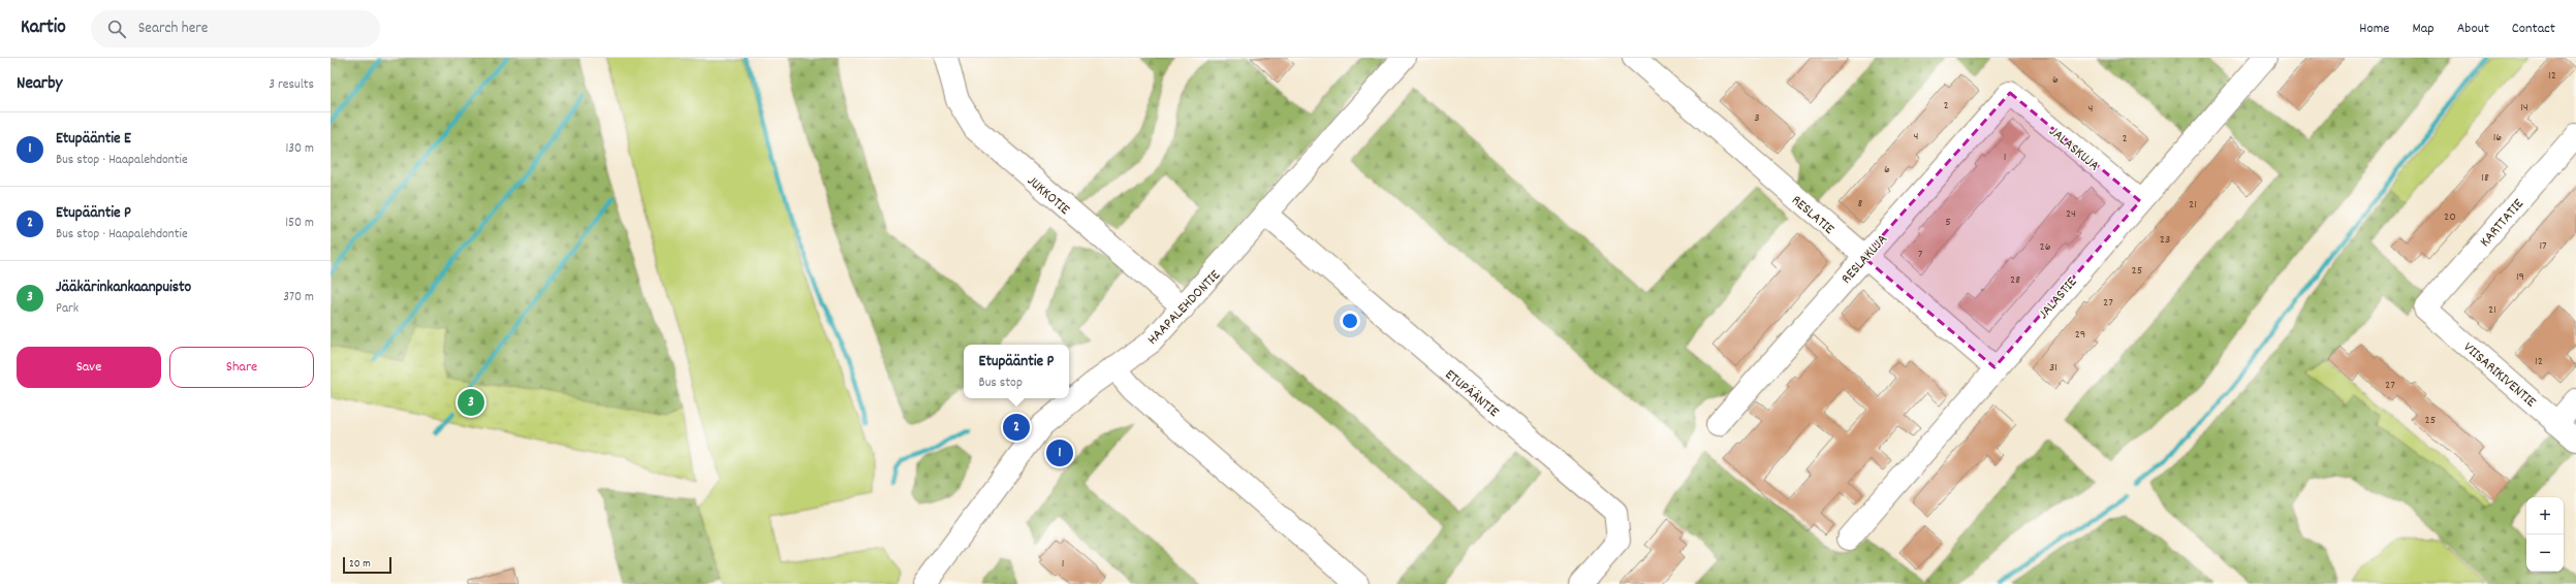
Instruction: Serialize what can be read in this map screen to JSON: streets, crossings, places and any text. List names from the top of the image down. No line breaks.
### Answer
{"streets":{"street":["JALASKUJA","JUKKOTIE","RESLATIE","KARTTATIE","RESLAKUJA","JALASTIE","HAAPALEHDONTIE","VIISARIKIVENTIE","ETUPÄÄNTIE"]},"crossings":[["JALASKUJA","RESLAKUJA"],["JALASKUJA","JALASTIE"],["JUKKOTIE","HAAPALEHDONTIE"],["RESLATIE","RESLAKUJA"],["RESLATIE","JALASTIE"],["KARTTATIE","VIISARIKIVENTIE"],["HAAPALEHDONTIE","ETUPÄÄNTIE"]],"house_numbers":["12","6","2","14","4","3","4","16","2","1","6","18","8","21","24","20","5","23","17","26","7","25","19","28","27","21","29","12","31","27","25","1"],"scale_bar":"20 m","page":{"header":"Kartio","search":"Search here","nav":["Home","Map","About","Contact"],"heading":["Nearby","3 results"],"list":[{"mark":"1","name":"Etupääntie E","note":"Bus stop · Haapalehdontie","value":"130 m"},{"mark":"2","name":"Etupääntie P","note":"Bus stop · Haapalehdontie","value":"150 m"},{"mark":"3","name":"Jääkärinkankaanpuisto","note":"Park","value":"370 m"}],"buttons":["Save","Share"],"popup":["Etupääntie P","Bus stop"],"pins":["3","2","1"],"map_buttons":["+","−"],"scale":"20 m"}}
